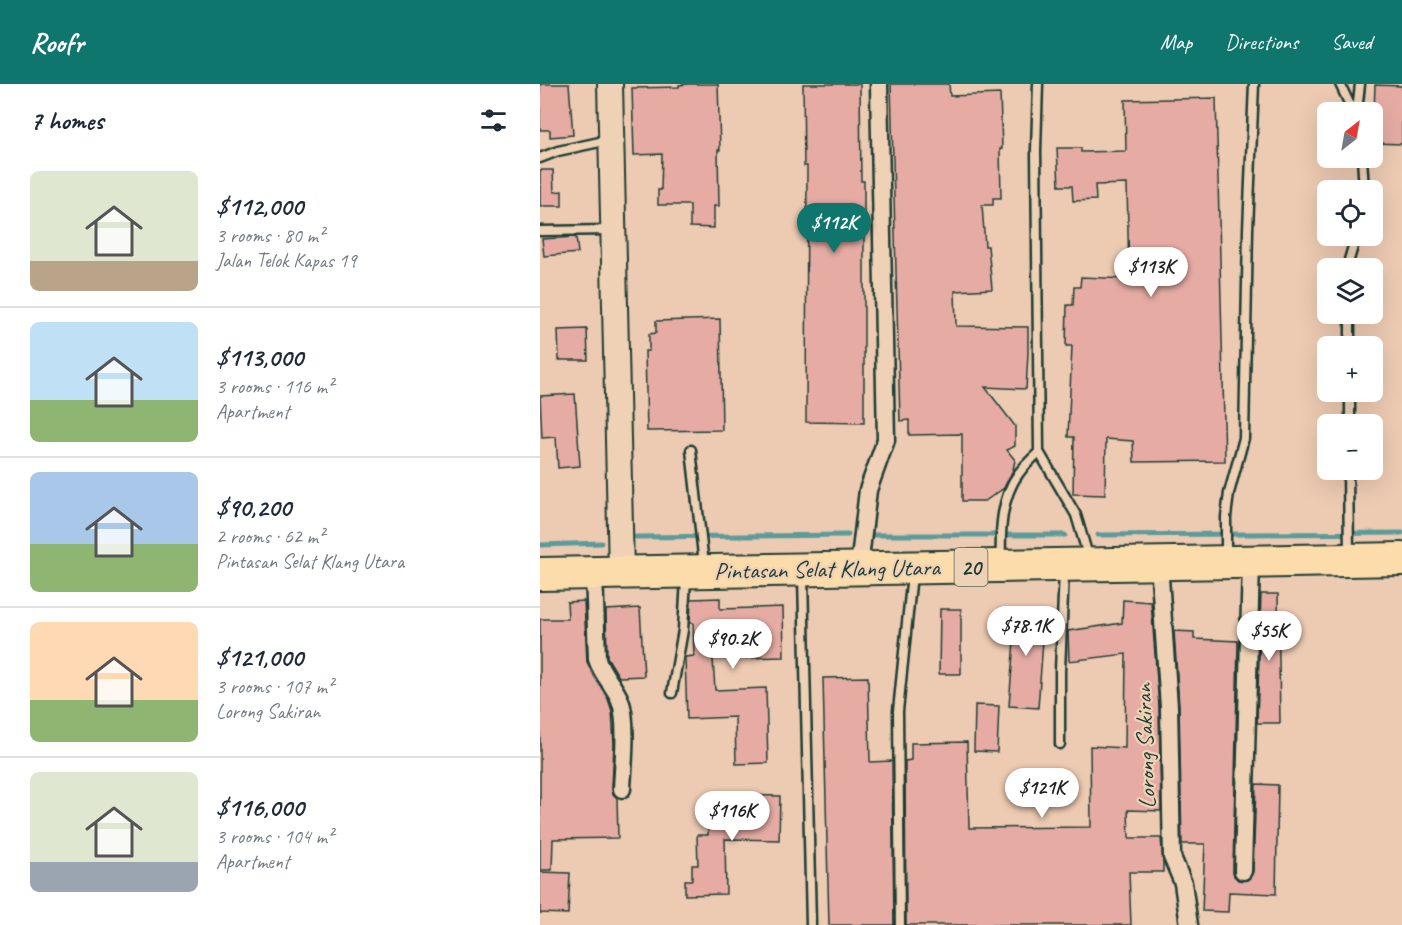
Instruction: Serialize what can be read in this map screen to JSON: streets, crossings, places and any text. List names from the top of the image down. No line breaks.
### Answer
{"streets":{"highway":["20","Pintasan Selat Klang Utara"],"street":["Lorong Sakiran"]},"crossings":[["Pintasan Selat Klang Utara","Lorong Sakiran"]],"north":"top right","page":{"header":"Roofr","nav":["Map","Directions","Saved"],"heading":"7 homes","map_buttons":["+","−"],"list":[{"name":"$112,000","note":"3 rooms · 80 m² · Jalan Telok Kapas 19"},{"name":"$113,000","note":"3 rooms · 116 m² · Apartment"},{"name":"$90,200","note":"2 rooms · 62 m² · Pintasan Selat Klang Utara"},{"name":"$121,000","note":"3 rooms · 107 m² · Lorong Sakiran"},{"name":"$116,000","note":"3 rooms · 104 m² · Apartment"}],"price":["$112K","$113K","$78.1K","$55K","$90.2K","$121K","$116K"]}}
